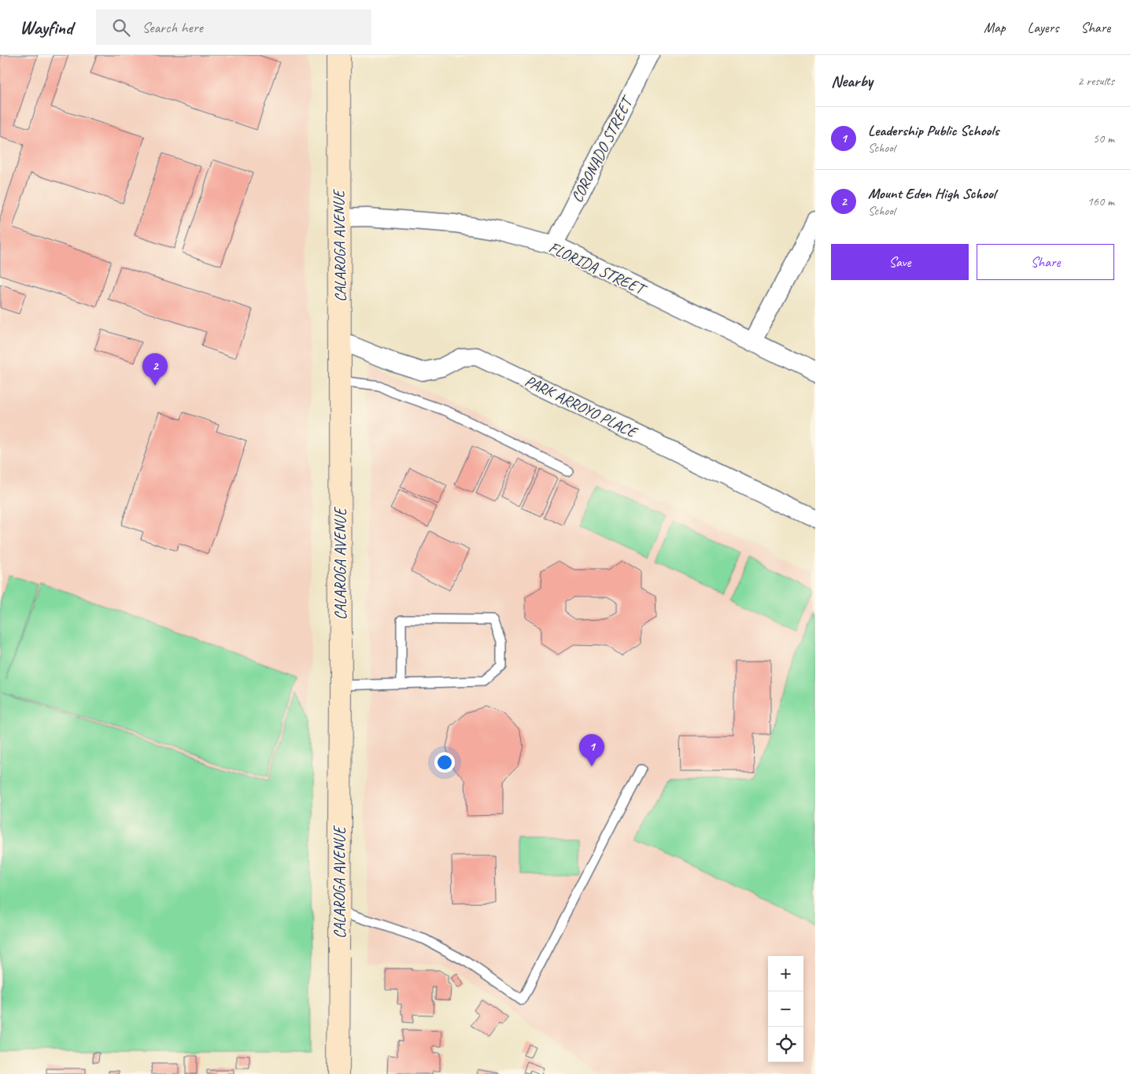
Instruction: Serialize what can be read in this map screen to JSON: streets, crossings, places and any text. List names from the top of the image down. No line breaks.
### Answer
{"streets":{"street":["CORONADO STREET","CALAROGA AVENUE","FLORIDA STREET","PARK ARROYO PLACE"]},"crossings":[["CORONADO STREET","FLORIDA STREET"],["CALAROGA AVENUE","FLORIDA STREET"],["CALAROGA AVENUE","PARK ARROYO PLACE"]],"page":{"header":"Wayfind","search":"Search here","nav":["Map","Layers","Share"],"heading":["Nearby","2 results"],"list":[{"mark":"1","name":"Leadership Public Schools","note":"School","value":"50 m"},{"mark":"2","name":"Mount Eden High School","note":"School","value":"160 m"}],"buttons":["Save","Share"],"pins":["2","1"],"map_buttons":["+","−"]}}
